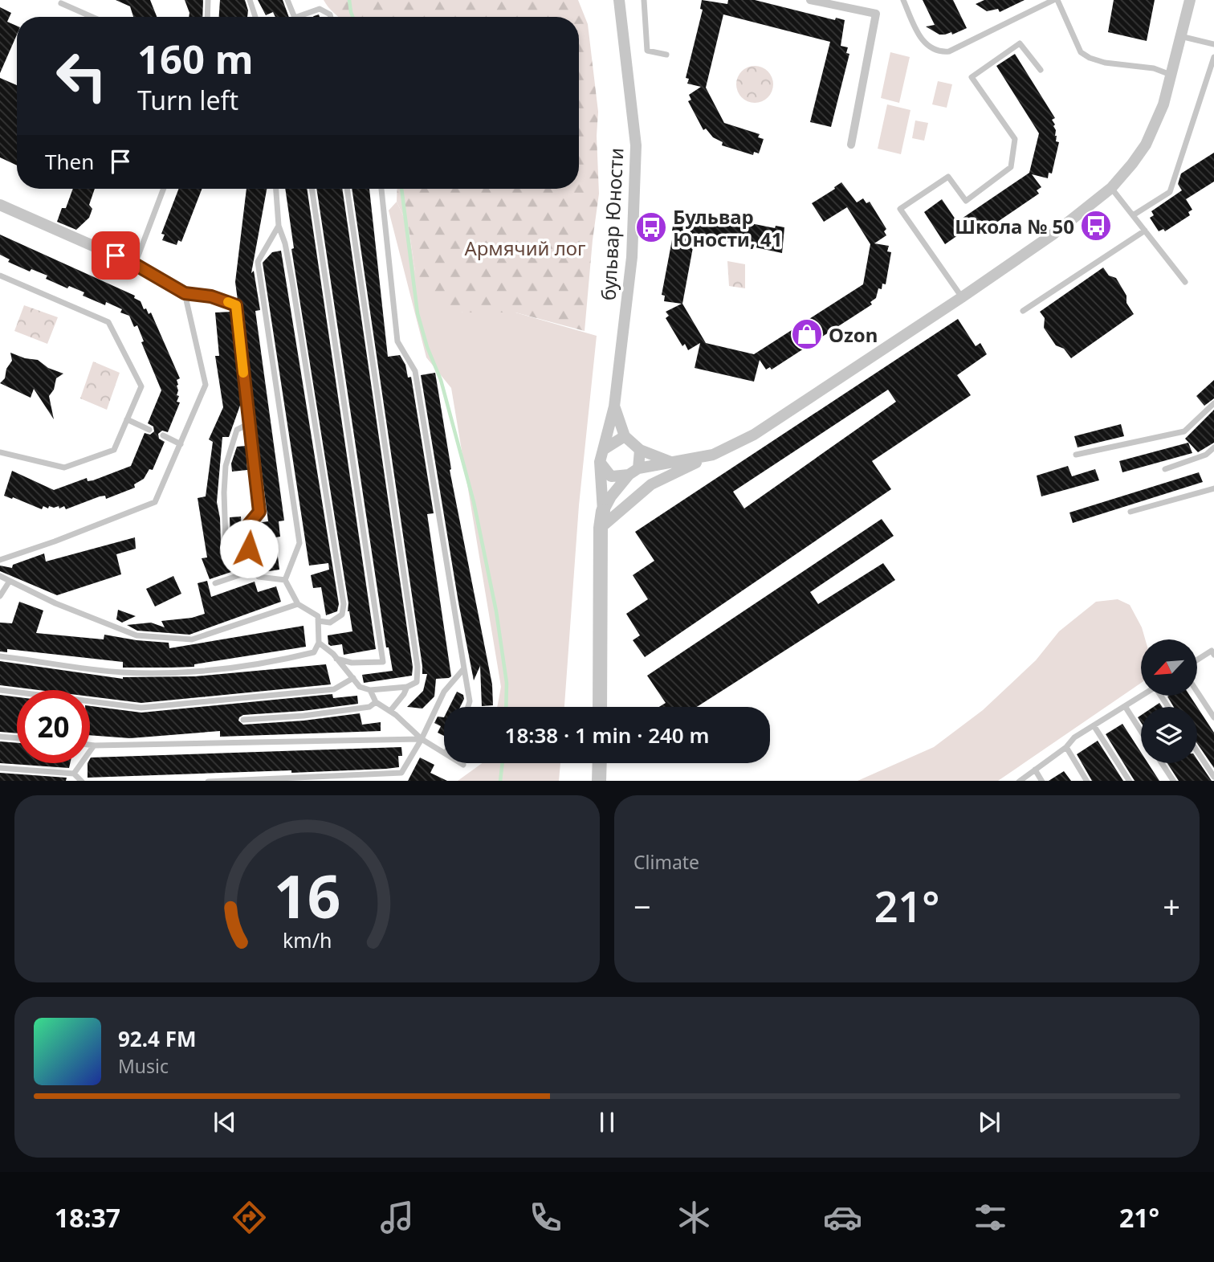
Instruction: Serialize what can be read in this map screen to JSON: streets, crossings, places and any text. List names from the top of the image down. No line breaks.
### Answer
{"streets":{"street":["бульвар Юности"]},"parks":["Армячий лог"],"places":{"bus stop":["Школа № 50","Бульвар Юности, 41"],"shop":["Ozon"]},"north":"bottom left","page":{"turn":["160 m","Turn left"],"then":"Then","limit":"20","trip":"18:38 · 1 min · 240 m","tile":"Climate","heat":["−","21°","+"],"song":["92.4 FM","Music"],"tabs":["18:37","21°"],"gauge":["16","km/h"]}}
